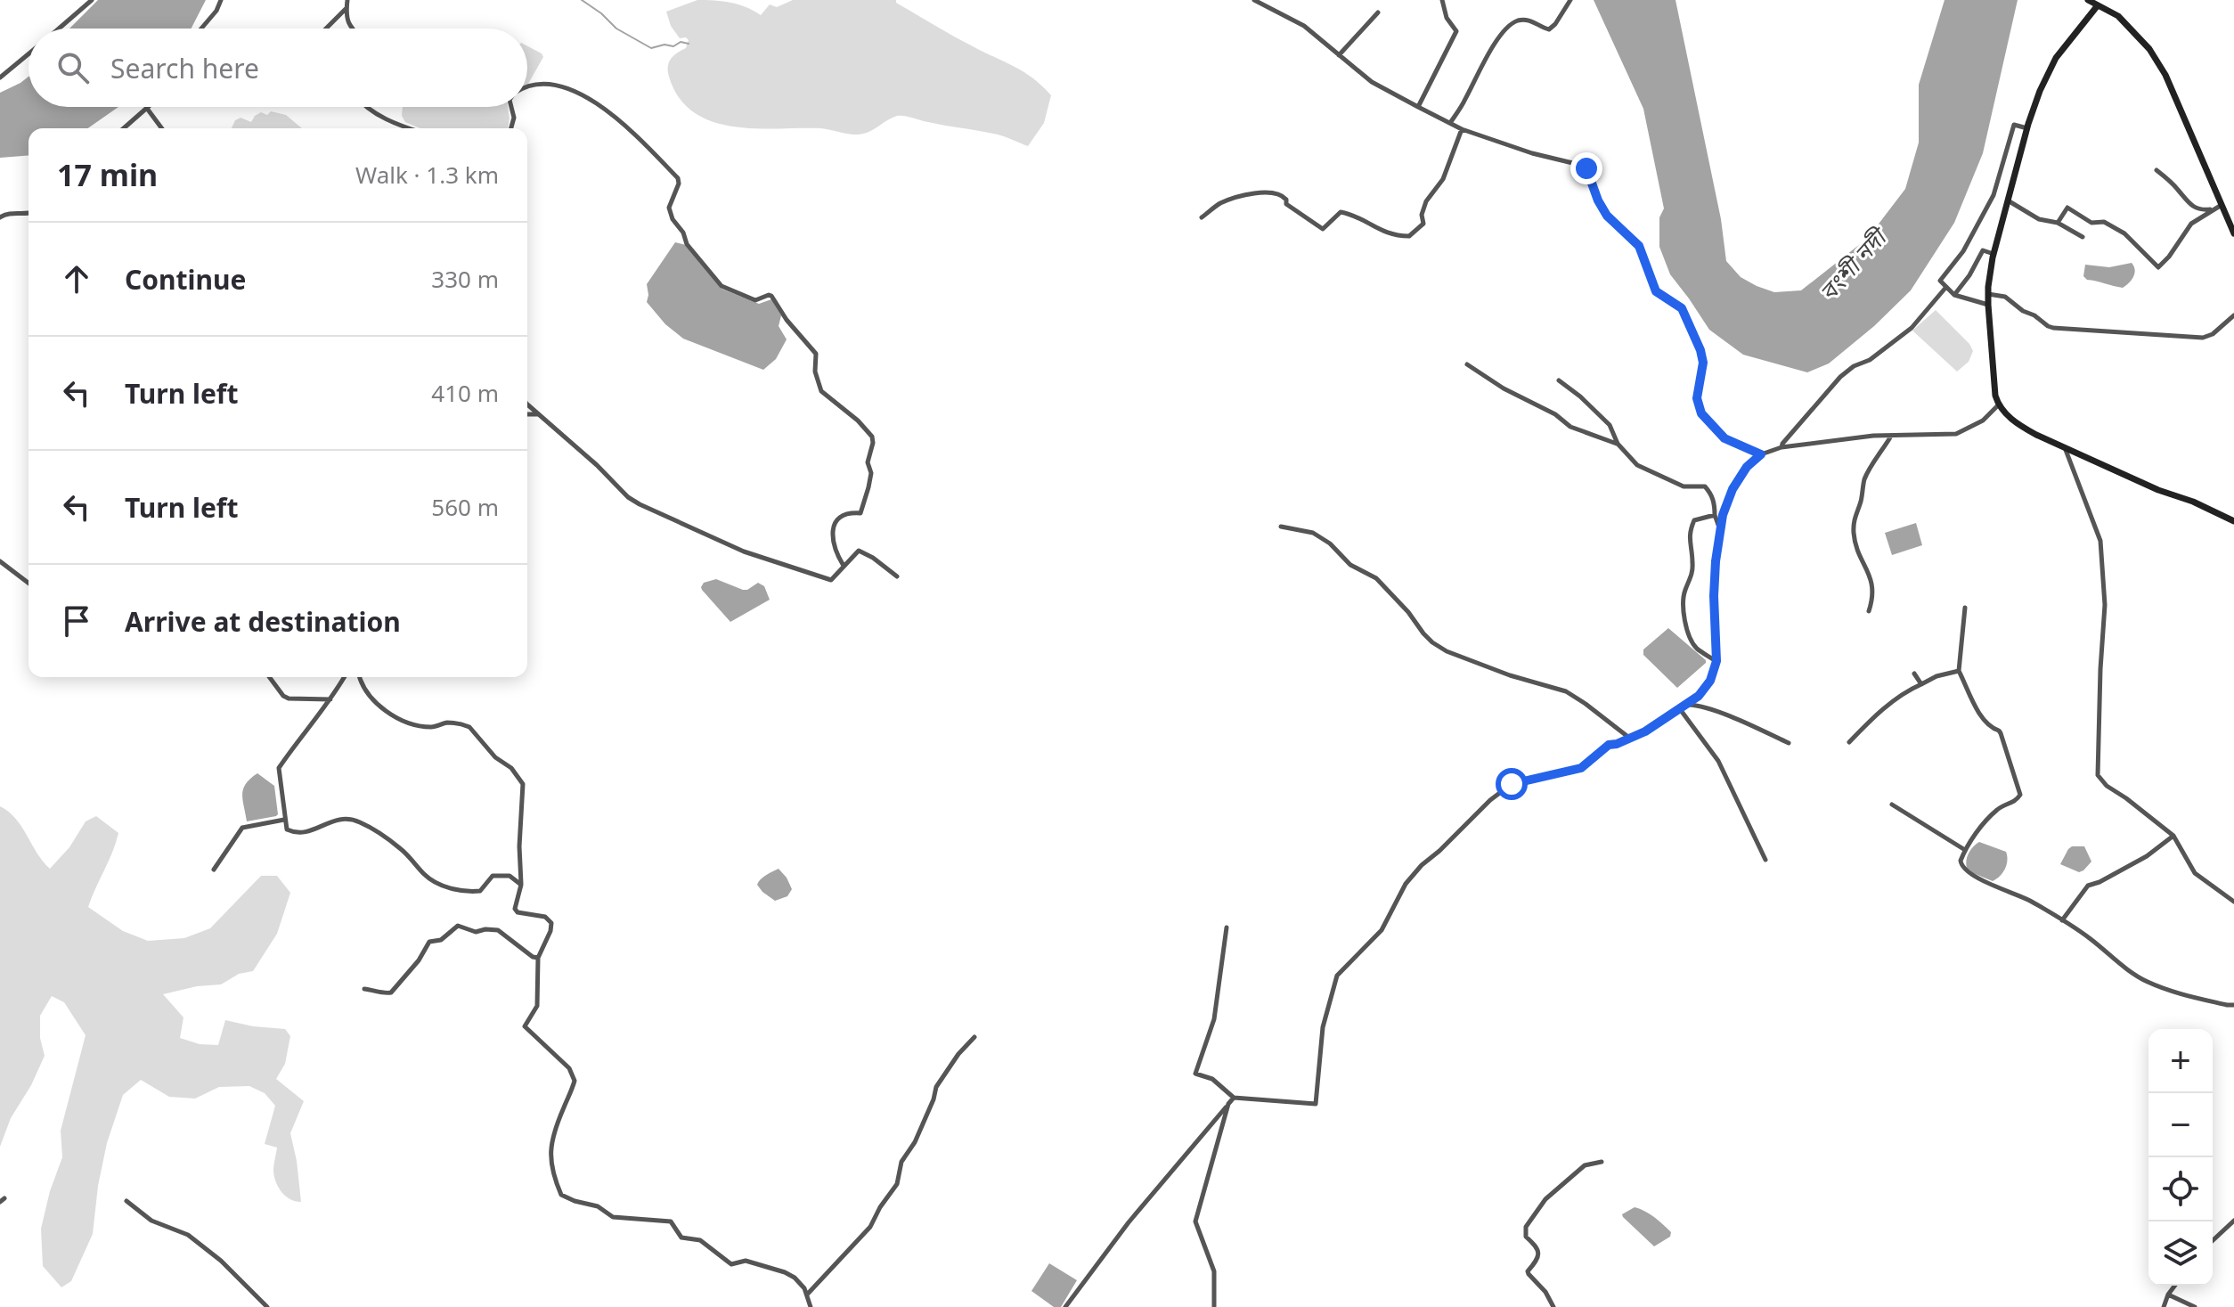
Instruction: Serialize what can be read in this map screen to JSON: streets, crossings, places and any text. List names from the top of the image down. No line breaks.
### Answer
{"water":["বংশী নদী"],"page":{"search":"Search here","heading":["17 min","Walk · 1.3 km"],"list":[["Continue","330 m"],["Turn left","410 m"],["Turn left","560 m"],"Arrive at destination"],"map_buttons":["+","−"]}}
